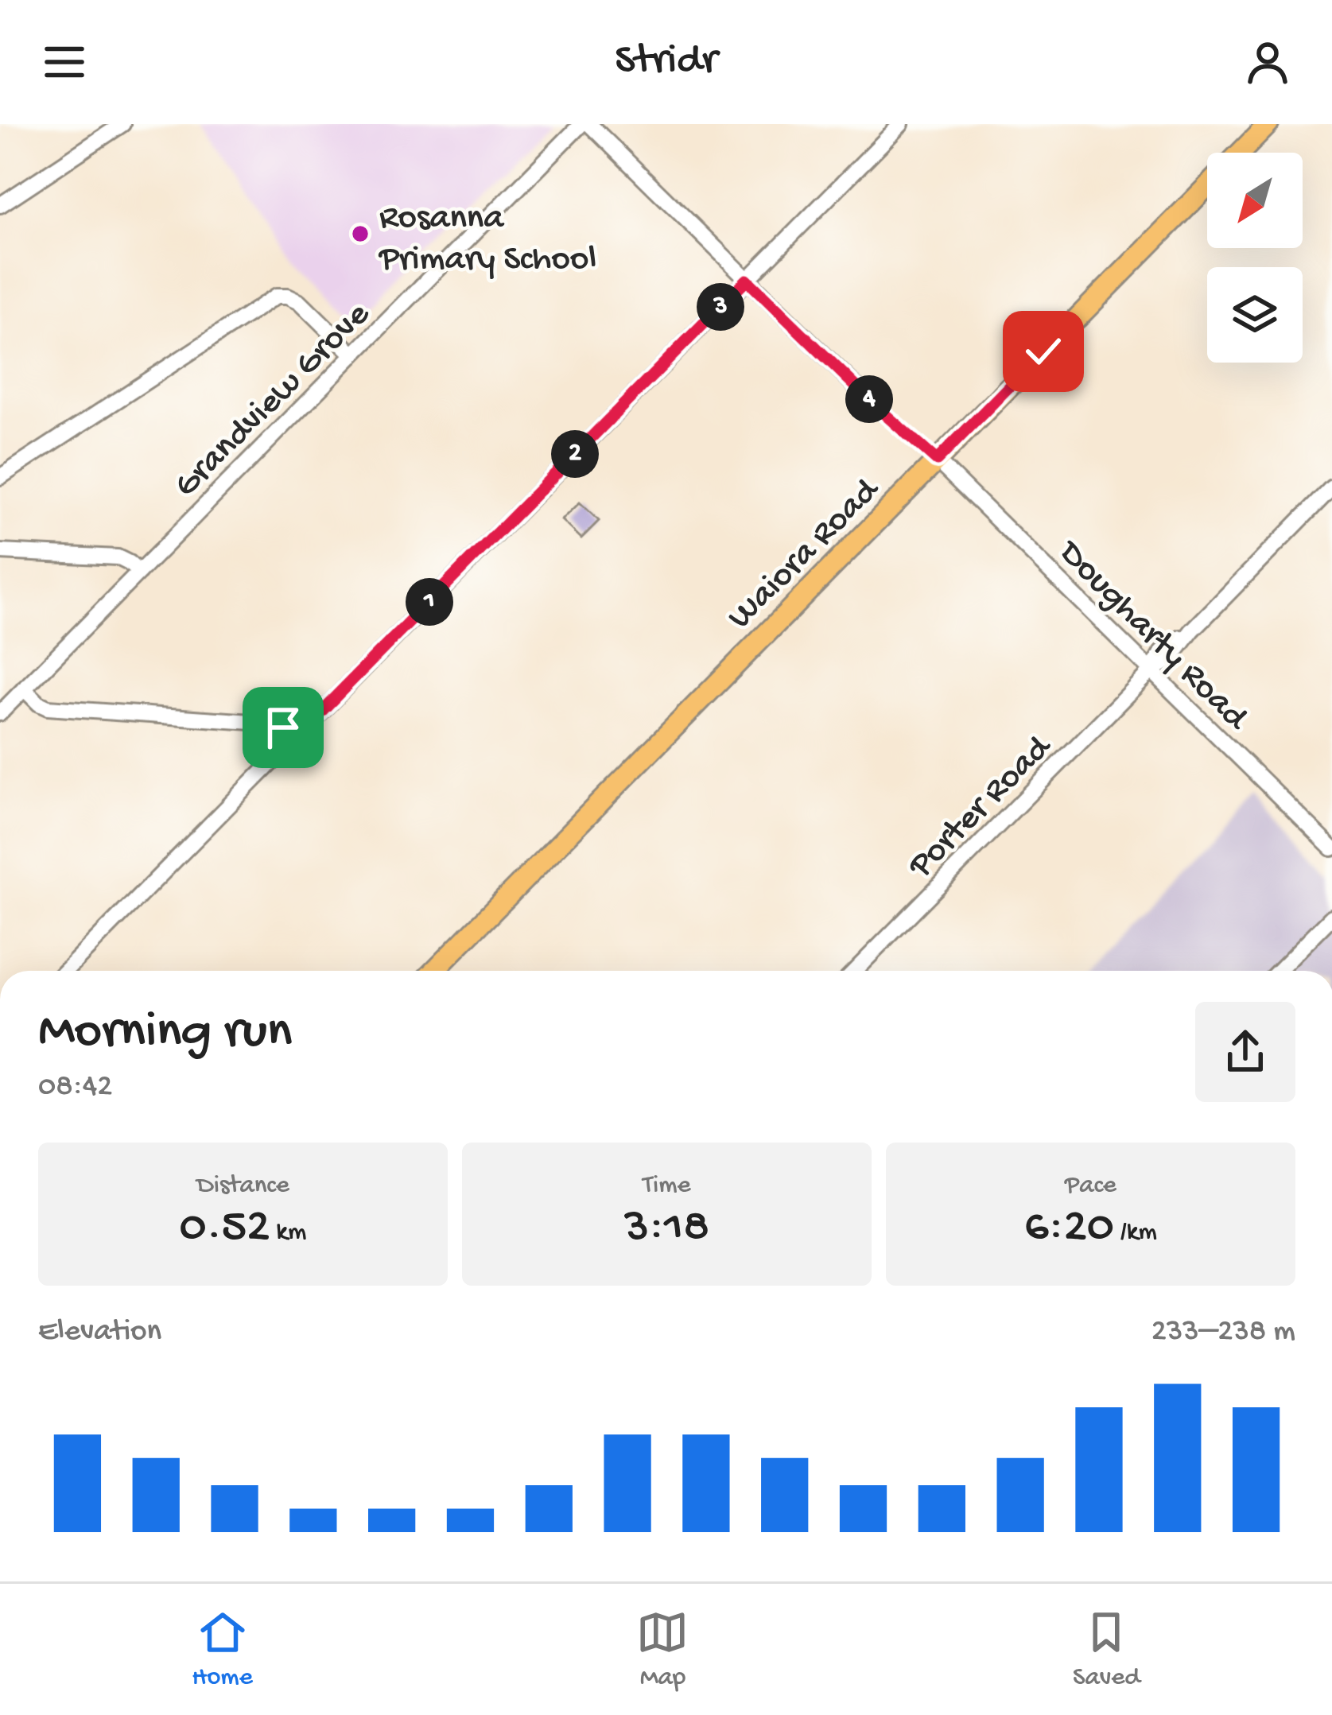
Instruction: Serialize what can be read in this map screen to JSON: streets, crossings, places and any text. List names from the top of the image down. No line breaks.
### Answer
{"streets":{"main road":["Waiora Road"],"street":["Grandview Grove","Dougharty Road","Porter Road"]},"crossings":[["Waiora Road","Dougharty Road"],["Dougharty Road","Porter Road"]],"places":["Rosanna Primary School"],"north":"bottom left","page":{"header":"Stridr","pins":["3","4","2","1"],"heading":["Morning run","08:42"],"stats":[["Distance","0.52 km"],["Time","3:18"],["Pace","6:20 /km"]],"chart":["Elevation","233–238 m"],"tabs":["Home","Map","Saved"]}}
